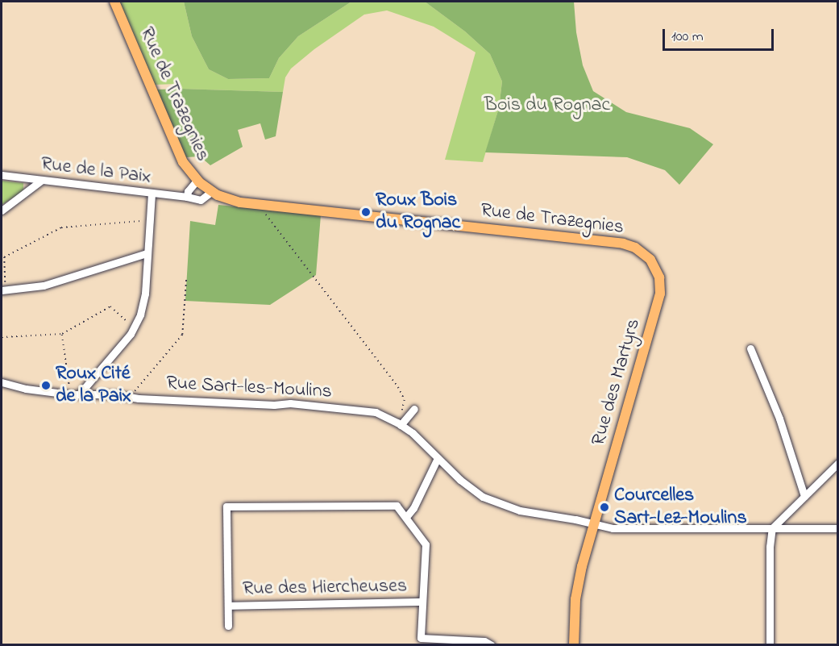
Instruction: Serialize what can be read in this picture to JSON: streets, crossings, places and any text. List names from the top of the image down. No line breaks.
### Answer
{"streets":{"main road":["Rue de Trazegnies","Rue des Martyrs"],"street":["Rue de la Paix","Rue Sart-les-Moulins","Rue des Hiercheuses"]},"crossings":[["Rue de Trazegnies","Rue de la Paix"],["Rue de Trazegnies","Rue des Martyrs"],["Rue des Martyrs","Rue Sart-les-Moulins"]],"parks":["Bois du Rognac"],"places":["Roux Bois du Rognac","Roux Cité de la Paix","Courcelles Sart-Lez-Moulins"],"scale_bar":"100 m"}
